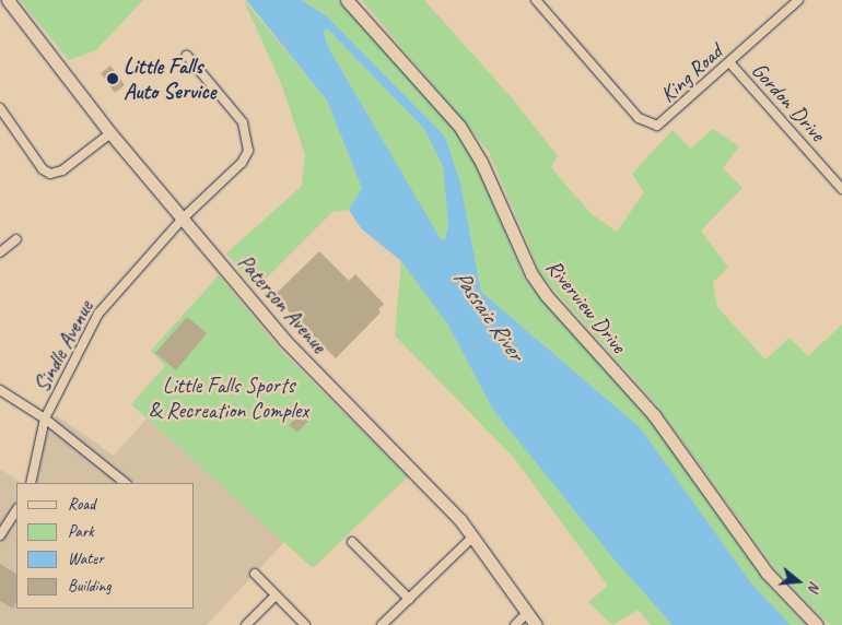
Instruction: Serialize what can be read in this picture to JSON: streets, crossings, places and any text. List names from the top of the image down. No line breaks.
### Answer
{"streets":{"main road":["Paterson Avenue","Riverview Drive"],"street":["King Road","Gordon Drive","Sindle Avenue"]},"crossings":[["King Road","Gordon Drive"],["Paterson Avenue","Sindle Avenue"]],"water":["Passaic River"],"parks":["Little Falls Sports & Recreation Complex"],"places":["Little Falls Auto Service"],"legend":["Road","Park","Water","Building"],"north":"right"}
